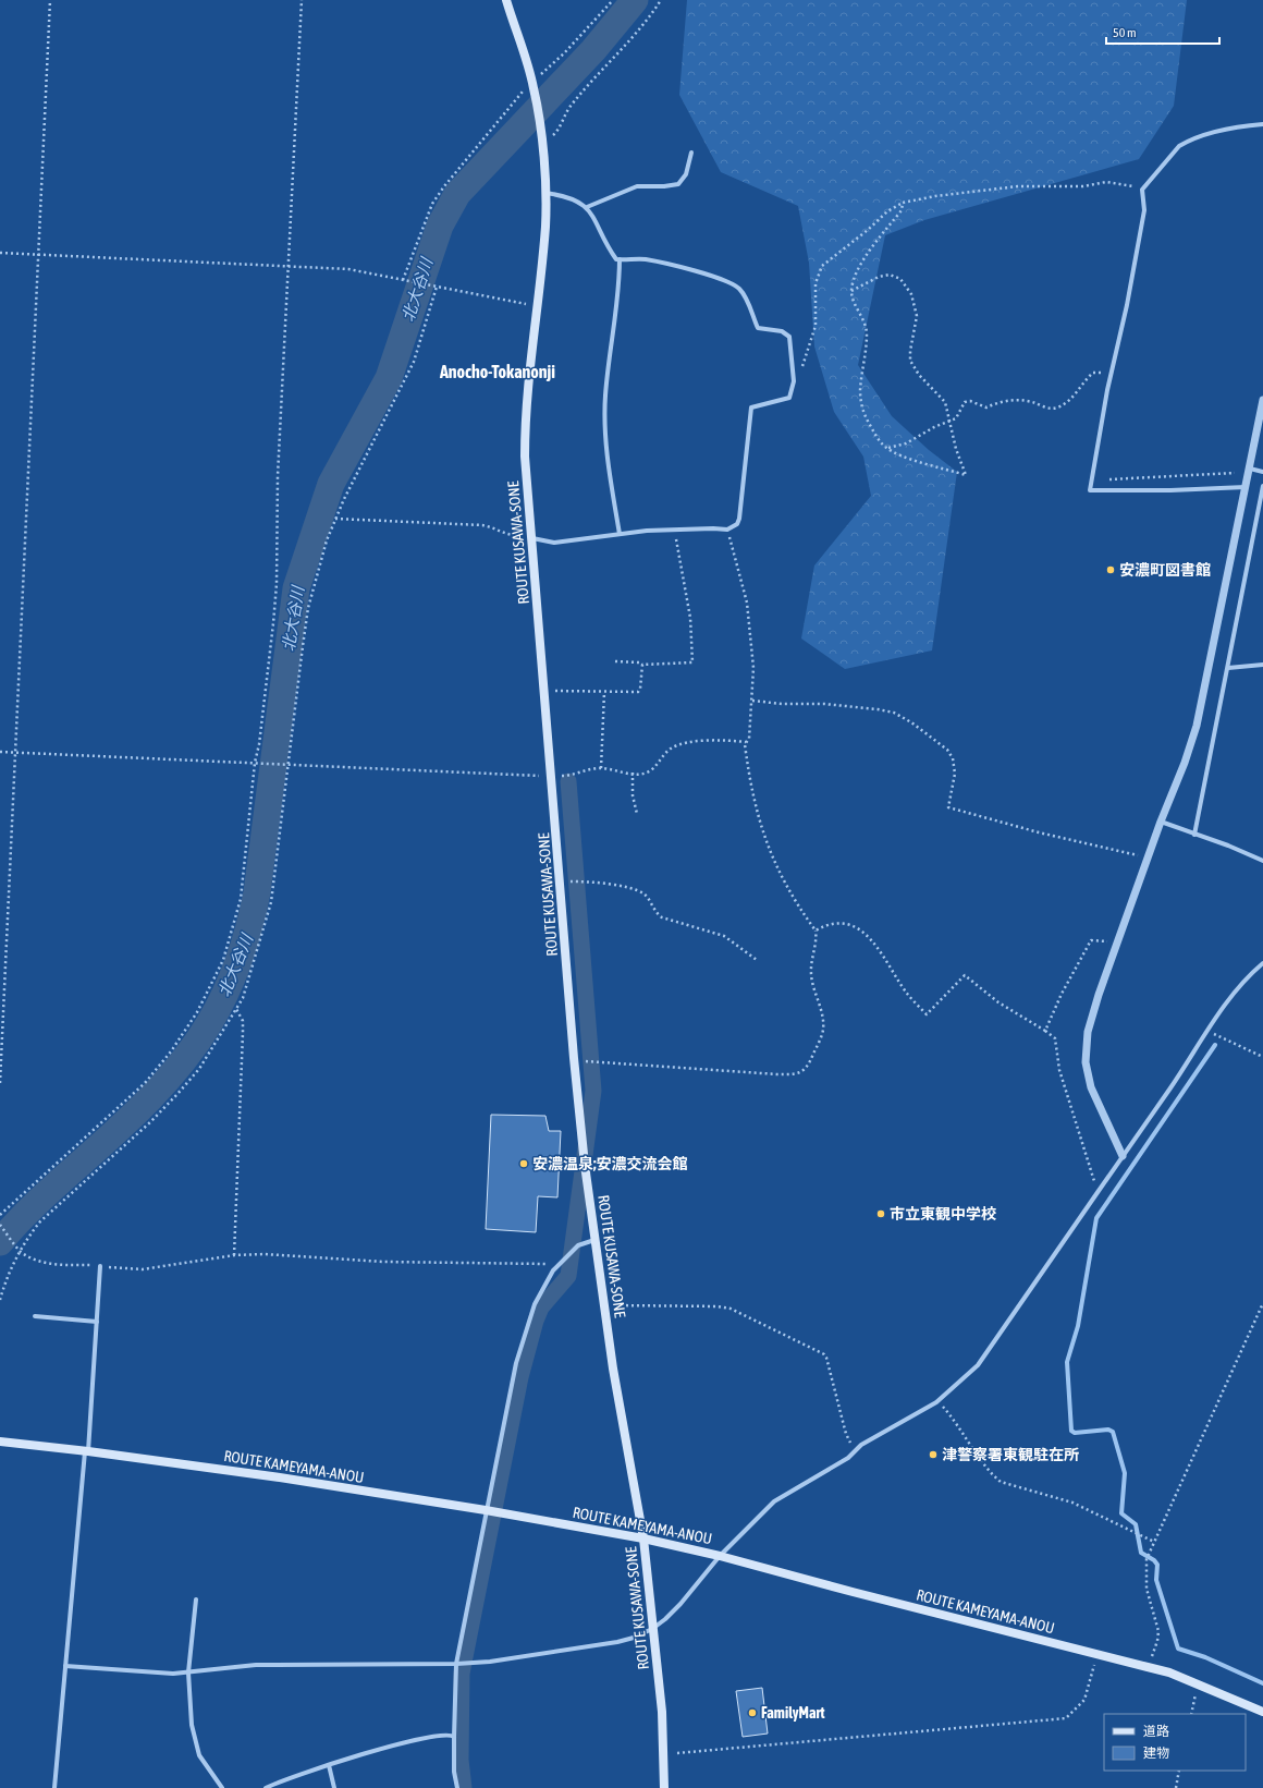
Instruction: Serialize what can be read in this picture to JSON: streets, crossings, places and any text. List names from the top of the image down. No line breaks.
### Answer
{"streets":{"main road":["ROUTE KUSAWA-SONE","ROUTE KAMEYAMA-ANOU"]},"crossings":[["ROUTE KUSAWA-SONE","ROUTE KAMEYAMA-ANOU"]],"districts":["Anocho-Tokanonji"],"water":["北大谷川"],"places":["安濃町図書館","安濃温泉;安濃交流会館","市立東観中学校","津警察署東観駐在所","FamilyMart"],"legend":["道路","建物"],"scale_bar":"50 m"}
